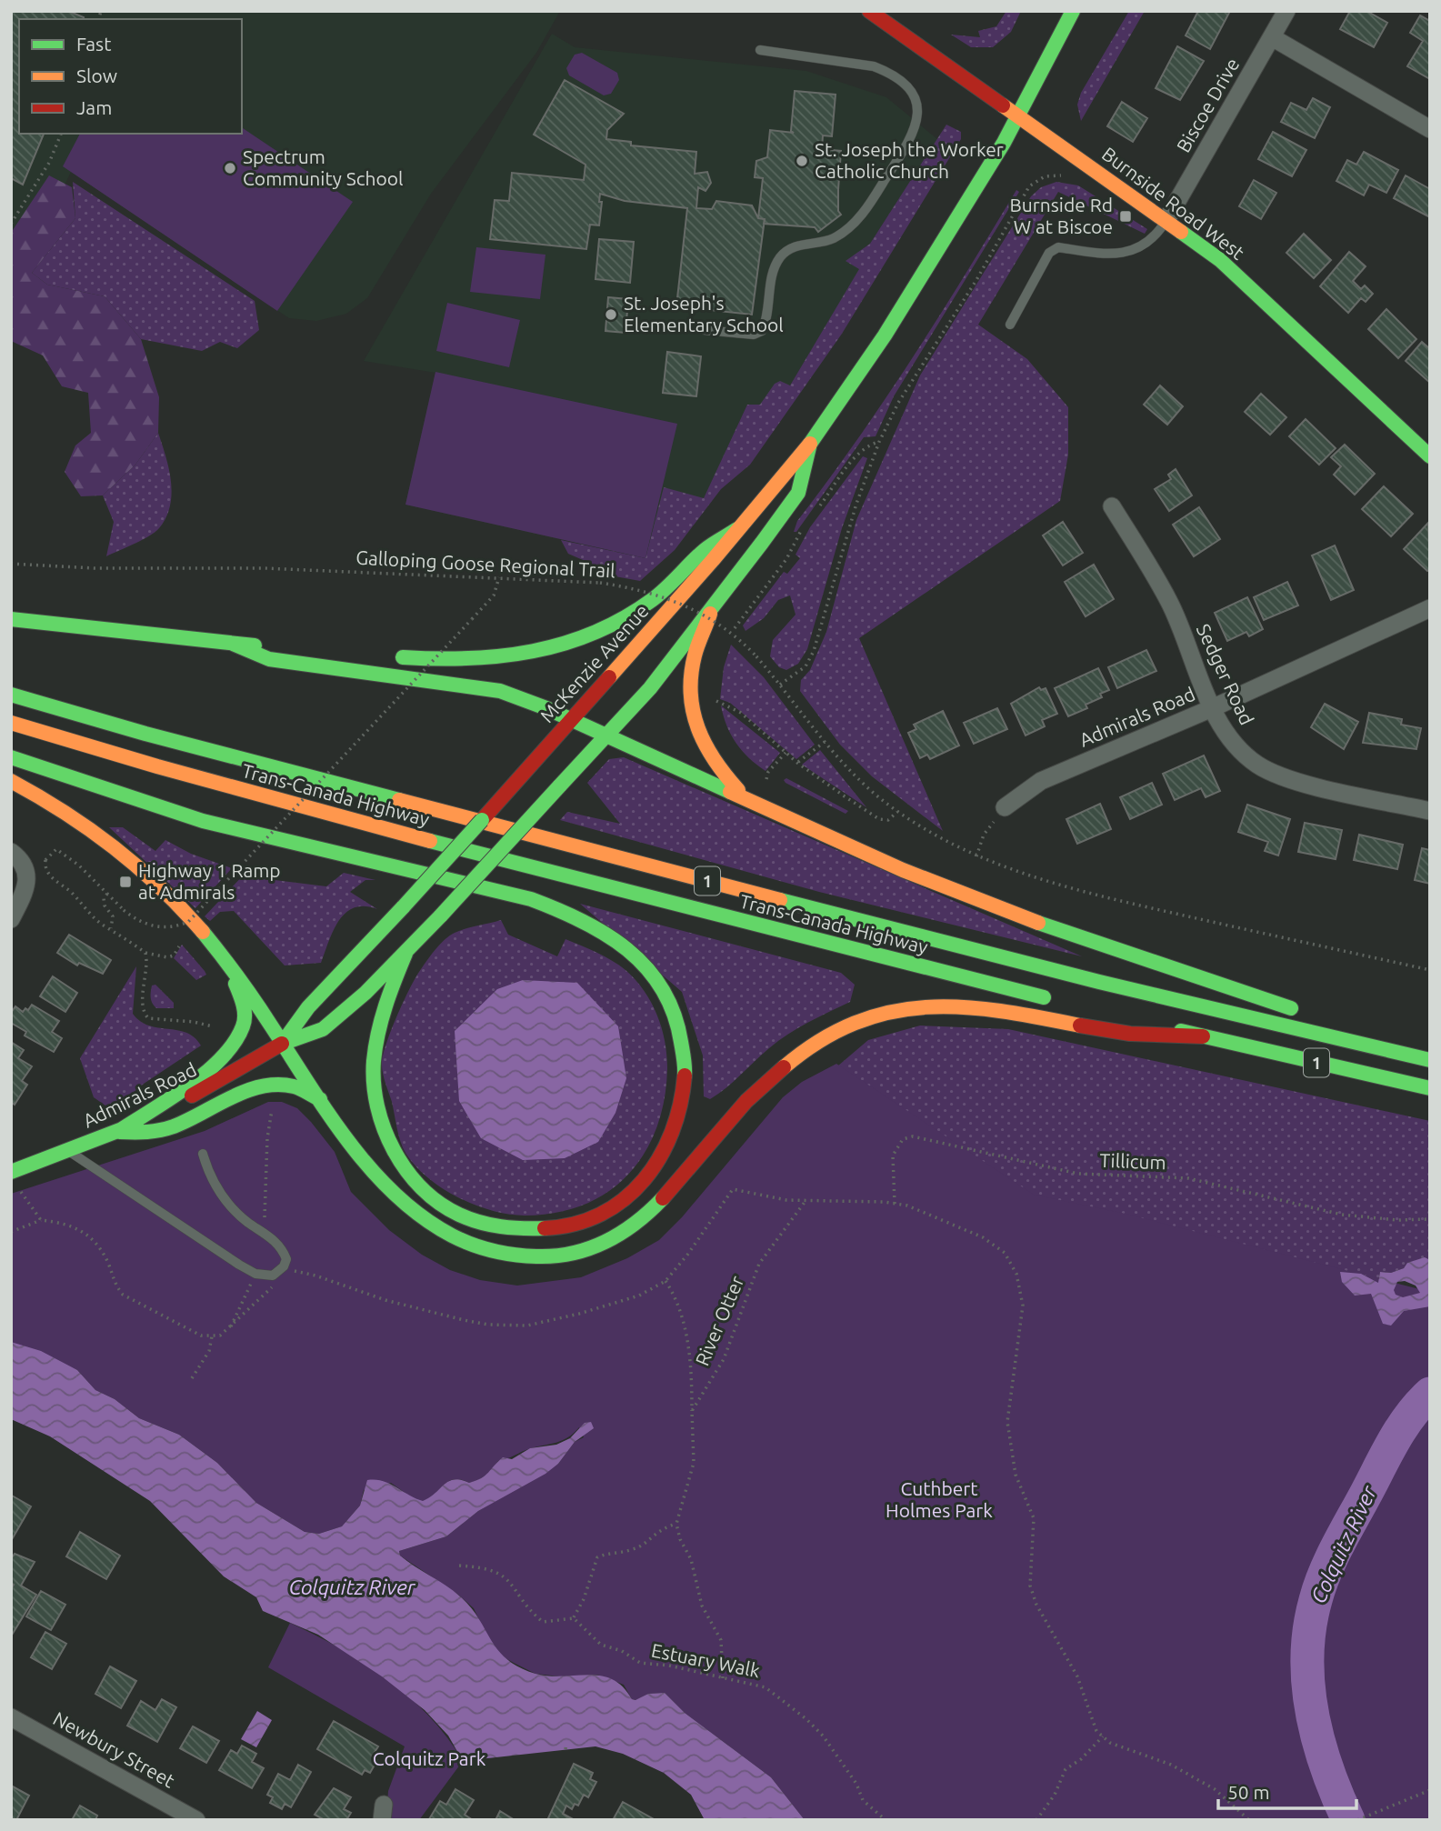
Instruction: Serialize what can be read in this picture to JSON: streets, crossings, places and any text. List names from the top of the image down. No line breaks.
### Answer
{"streets":{"main road":["Burnside Road West","McKenzie Avenue","Admirals Road","Trans-Canada Highway","1"],"street":["Biscoe Drive","Sedger Road","Newbury Street"],"path":["Galloping Goose Regional Trail","Tillicum","River Otter","Estuary Walk"]},"crossings":[["Biscoe Drive","Burnside Road West"],["Burnside Road West","McKenzie Avenue"],["McKenzie Avenue","Admirals Road"],["Sedger Road","Admirals Road"]],"water":["Colquitz River"],"parks":["Cuthbert Holmes Park","Colquitz Park"],"places":{"other":["St. Joseph the Worker Catholic Church","Spectrum Community School","St. Joseph's Elementary School"],"transit":["Burnside Rd W at Biscoe","Highway 1 Ramp at Admirals"]},"legend":["Fast","Slow","Jam"],"scale_bar":"50 m"}
